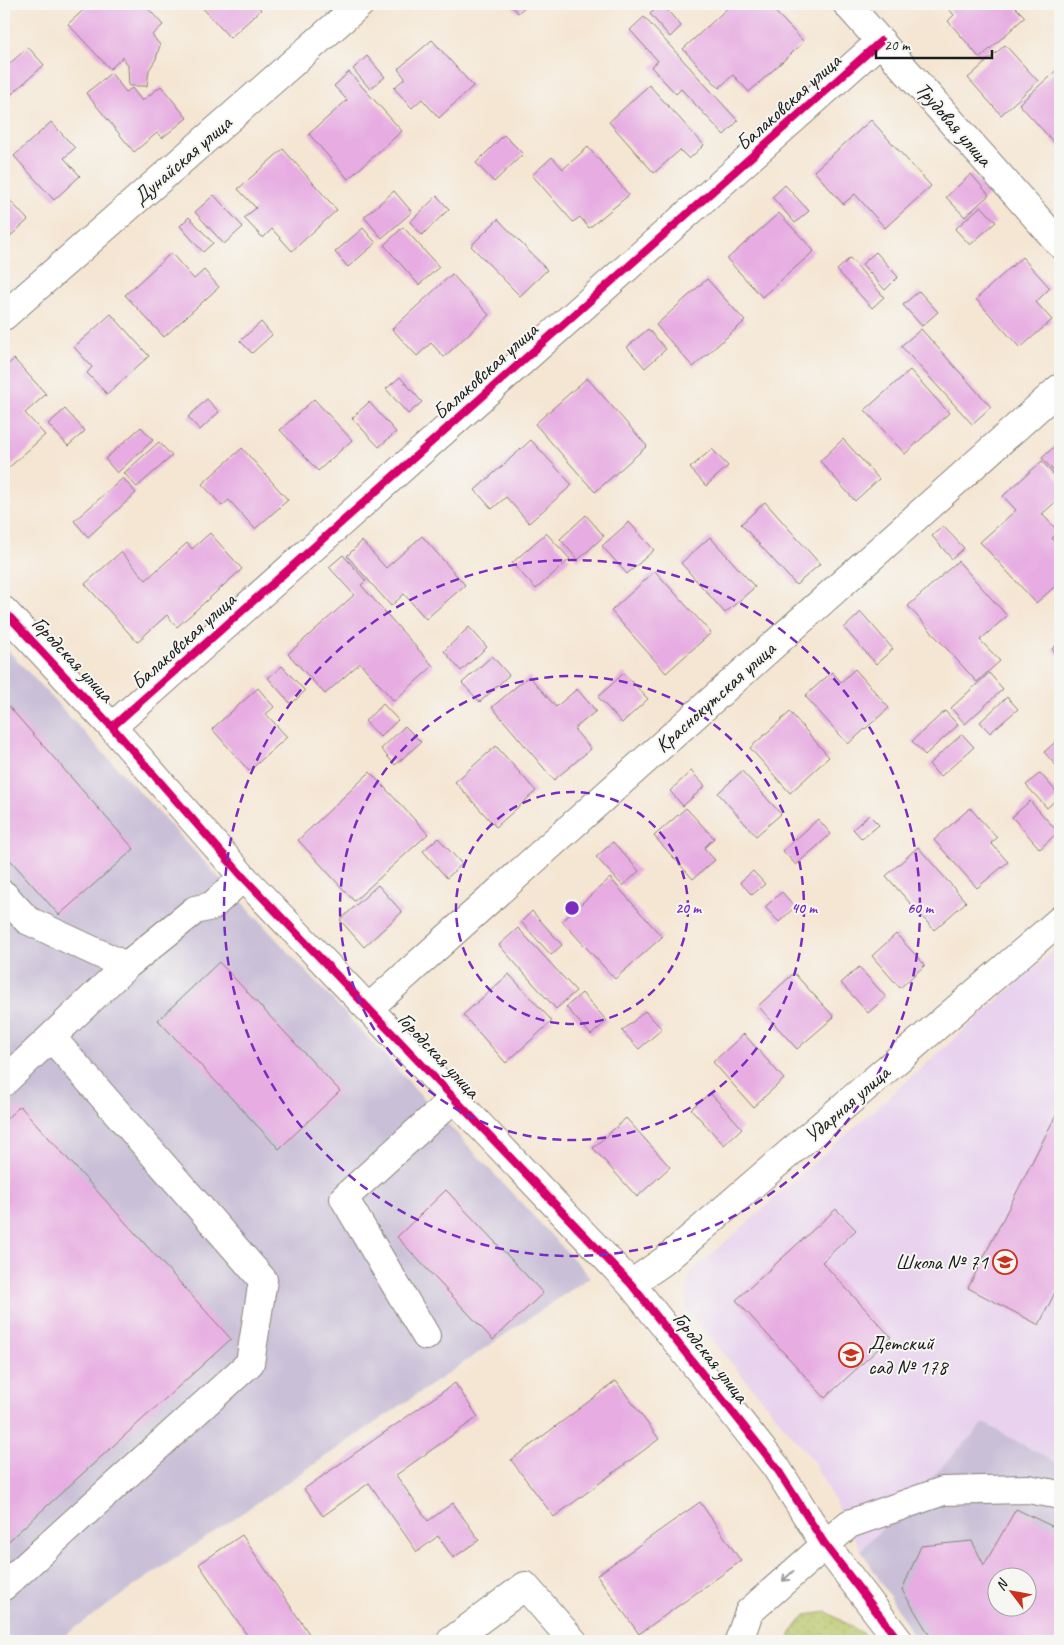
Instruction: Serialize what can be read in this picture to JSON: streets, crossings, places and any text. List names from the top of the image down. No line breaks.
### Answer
{"streets":{"street":["Балаковская улица","Трудовая улица","Дунайская улица","Городская улица","Краснокутская улица","Ударная улица"]},"crossings":[["Балаковская улица","Трудовая улица"],["Балаковская улица","Городская улица"],["Городская улица","Краснокутская улица"],["Городская улица","Ударная улица"]],"places":{"school or university":["Школа № 71","Детский сад № 178"]},"scale_bar":"20 m","north":"top left","rings":["20 m","40 m","60 m"]}
